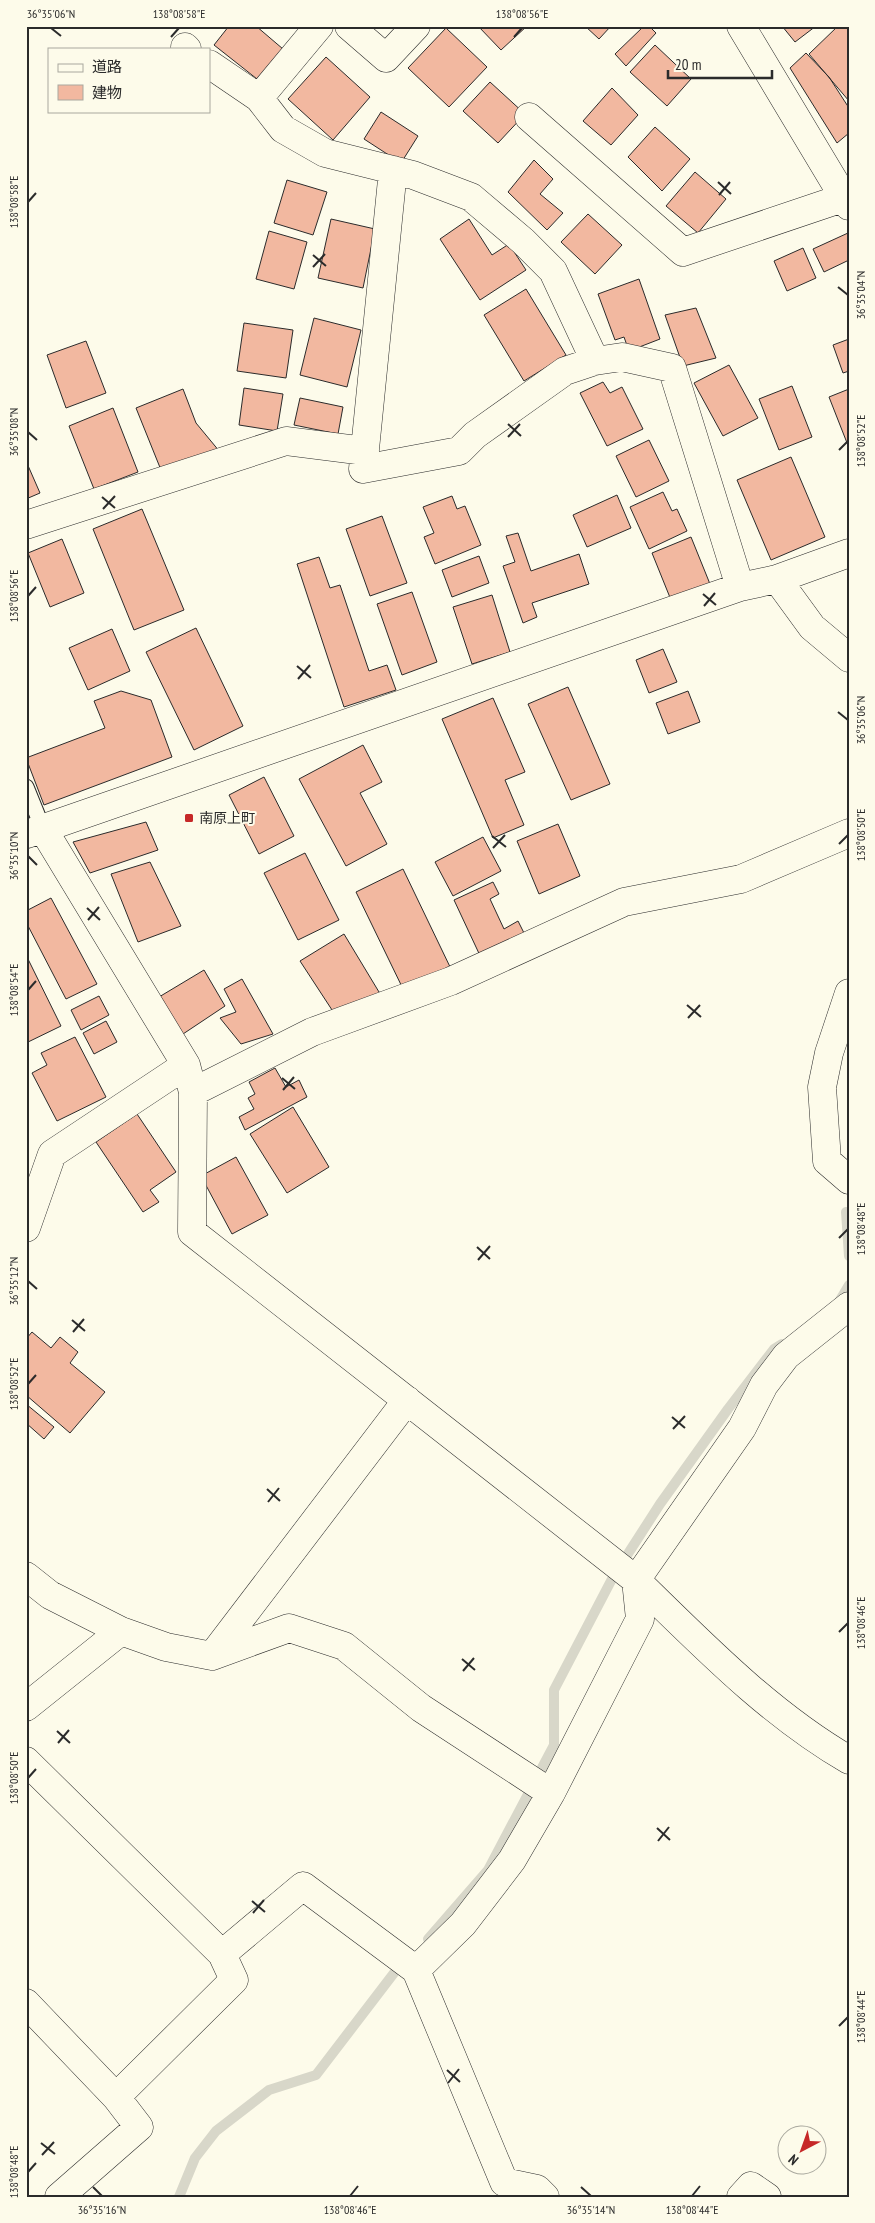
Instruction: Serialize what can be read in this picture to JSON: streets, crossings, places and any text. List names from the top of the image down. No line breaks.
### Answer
{"places":{"transit":["南原上町"]},"legend":["道路","建物"],"scale_bar":"20 m","north":"bottom left","coordinates":["36°35'06\"N","138°08'58\"E","138°08'56\"E","36°35'04\"N","36°35'08\"N","138°08'52\"E","138°08'50\"E","36°35'10\"N","138°08'54\"E","138°08'48\"E","36°35'12\"N","138°08'46\"E","138°08'44\"E","36°35'16\"N","36°35'14\"N"]}
